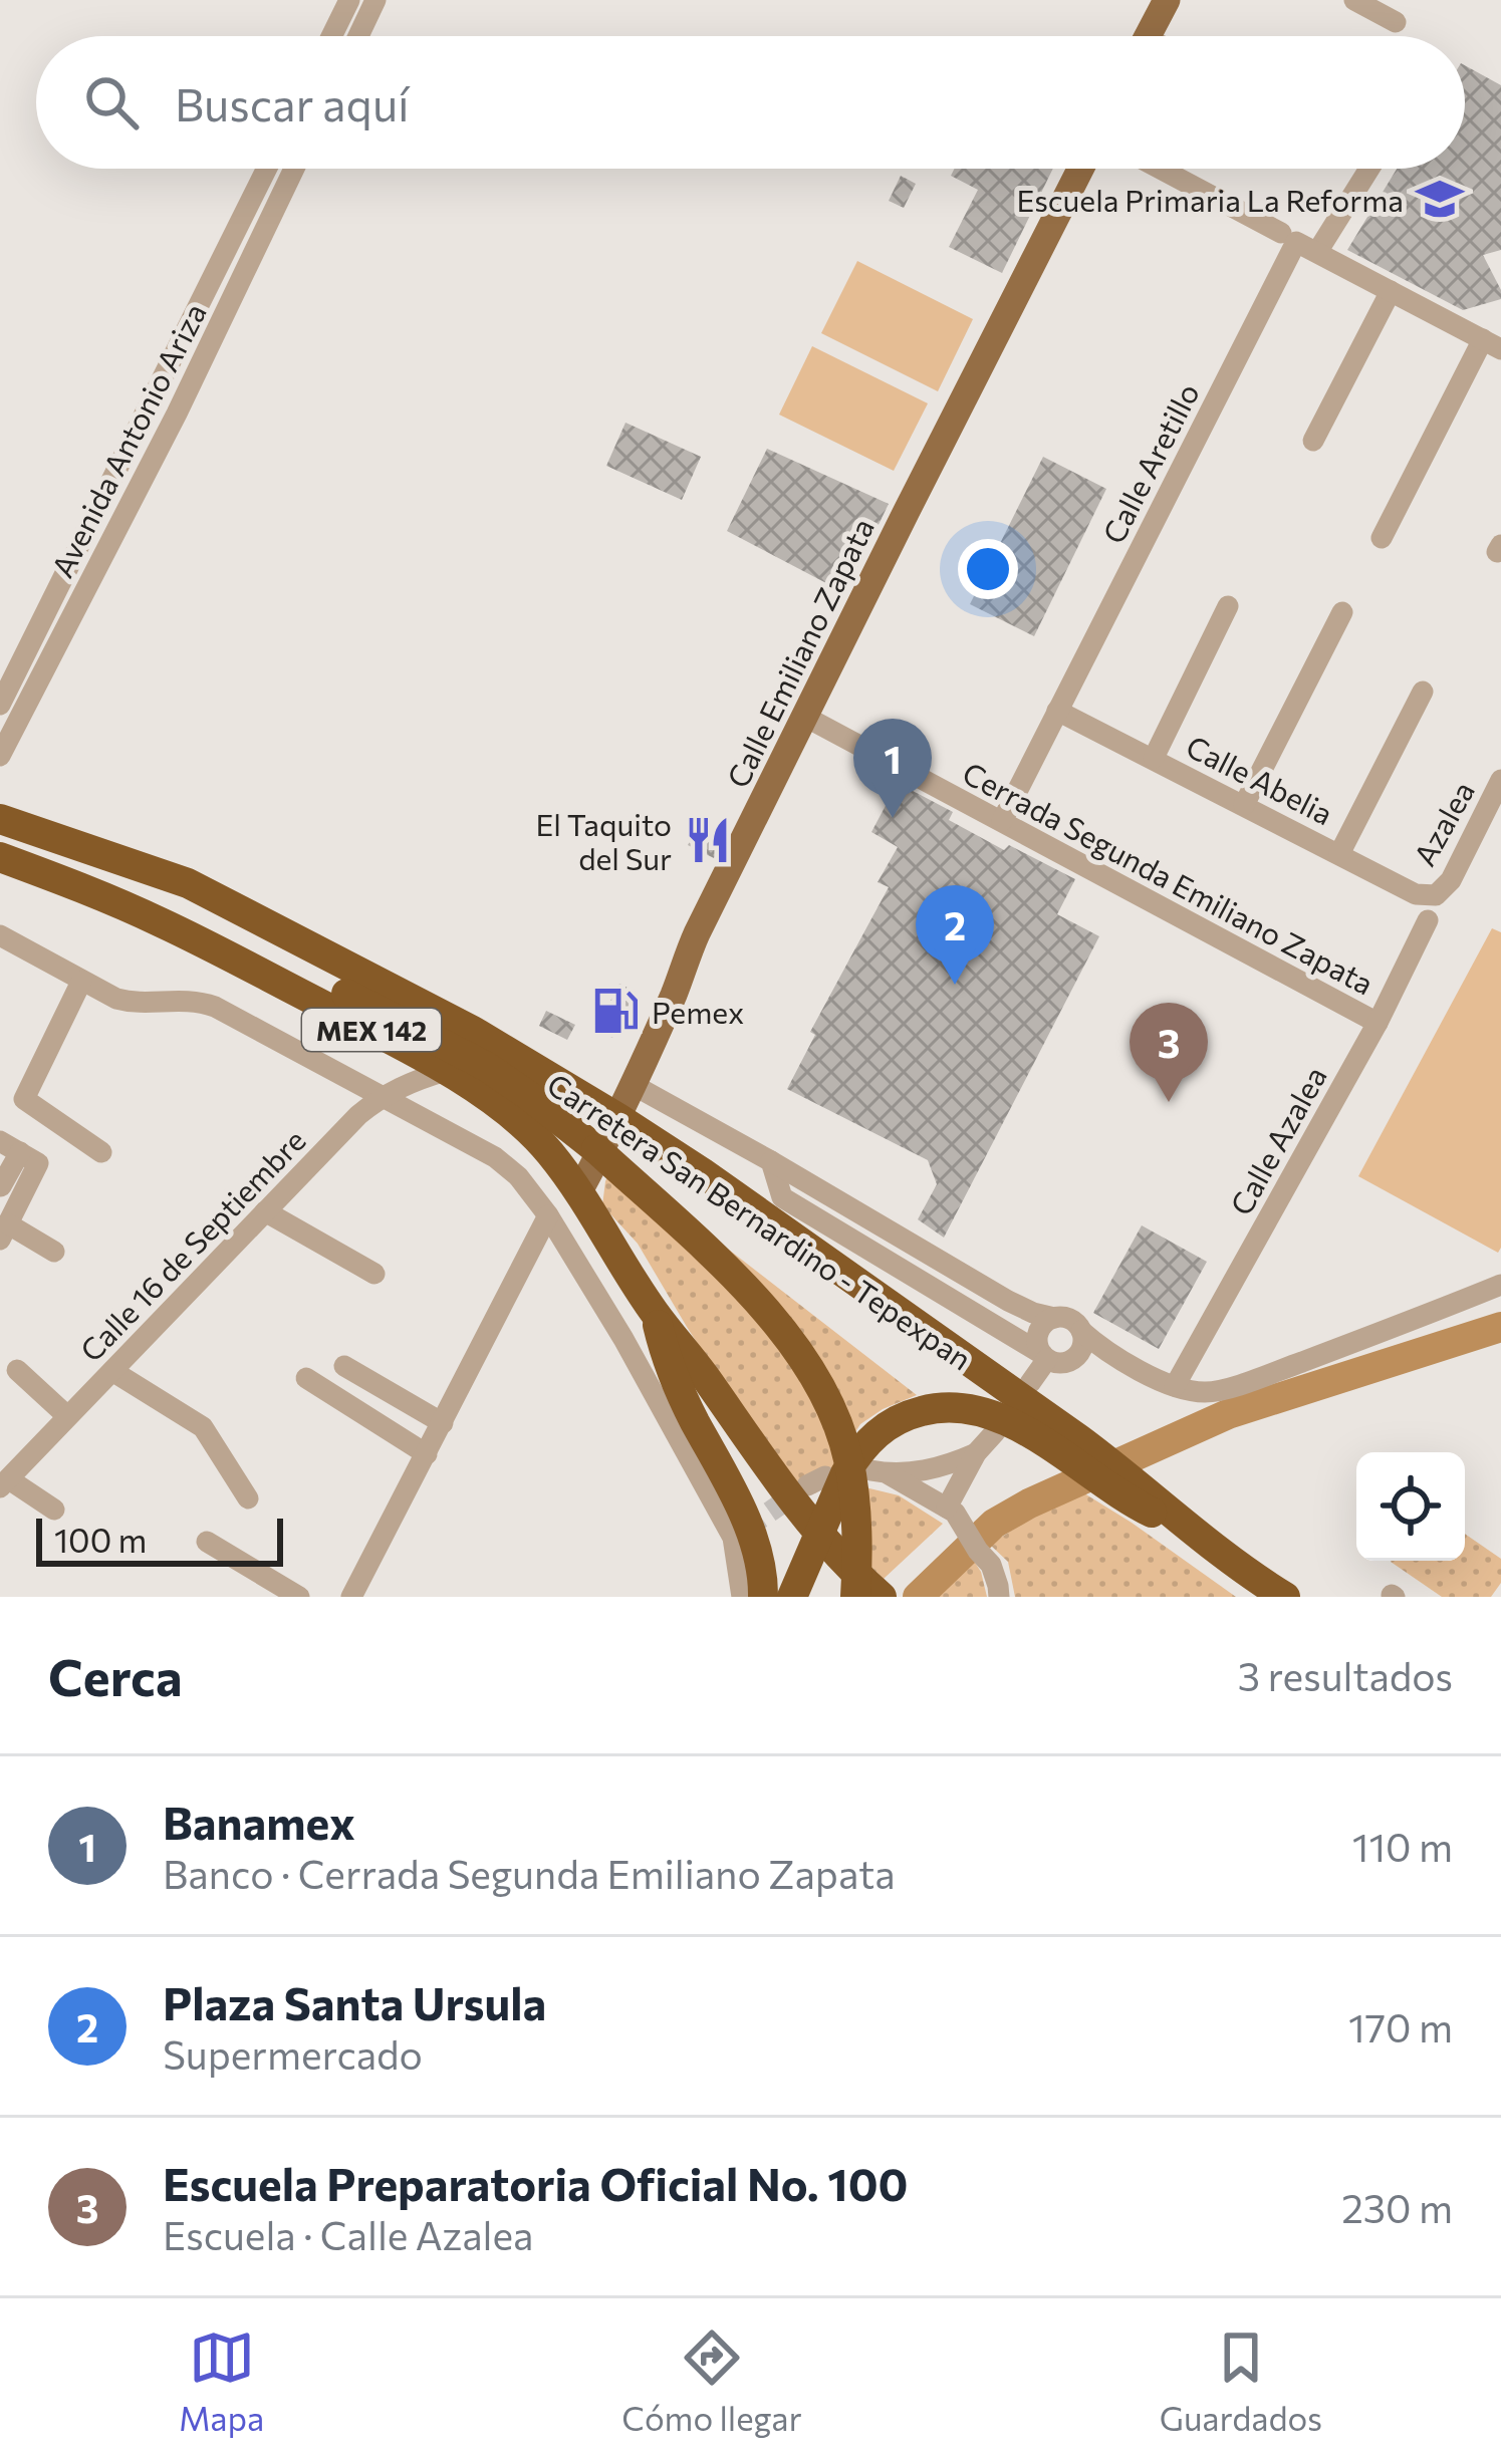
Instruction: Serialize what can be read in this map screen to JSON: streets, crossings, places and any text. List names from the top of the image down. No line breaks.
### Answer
{"streets":{"highway":["MEX 142","Carretera San Bernardino - Tepexpan"],"main road":["Calle Emiliano Zapata"],"street":["Avenida Antonio Ariza","Calle Aretillo","Calle Abelia","Azalea","Cerrada Segunda Emiliano Zapata","Calle Azalea","Calle 16 de Septiembre"]},"crossings":[["Calle Aretillo","Calle Abelia"],["Calle Aretillo","Cerrada Segunda Emiliano Zapata"],["Calle Emiliano Zapata","Cerrada Segunda Emiliano Zapata"],["Calle Emiliano Zapata","Carretera San Bernardino - Tepexpan"],["Calle Abelia","Azalea"],["Cerrada Segunda Emiliano Zapata","Calle Azalea"],["Carretera San Bernardino - Tepexpan","Calle 16 de Septiembre"]],"places":{"school or university":["Escuela Primaria La Reforma"],"restaurant":["El Taquito del Sur"],"fuel station":["Pemex"]},"scale_bar":"100 m","page":{"search":"Buscar aquí","pins":["1","2","3"],"scale":"100 m","heading":["Cerca","3 resultados"],"list":[{"mark":"1","name":"Banamex","note":"Banco · Cerrada Segunda Emiliano Zapata","value":"110 m"},{"mark":"2","name":"Plaza Santa Ursula","note":"Supermercado","value":"170 m"},{"mark":"3","name":"Escuela Preparatoria Oficial No. 100","note":"Escuela · Calle Azalea","value":"230 m"}],"nav":["Mapa","Cómo llegar","Guardados"]}}
